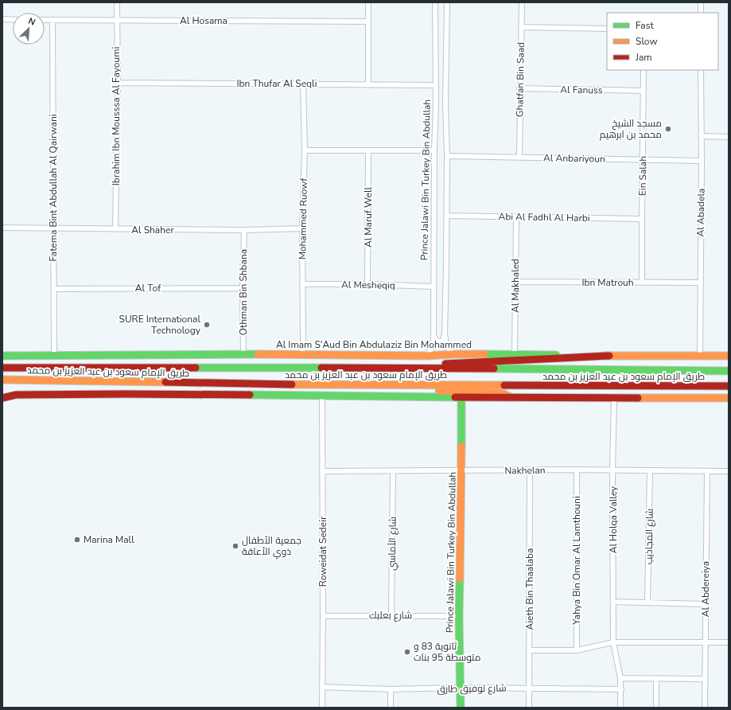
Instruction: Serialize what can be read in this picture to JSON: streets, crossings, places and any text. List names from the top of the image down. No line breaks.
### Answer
{"streets":{"street":["Al Hosama","Ghatfan Bin Saad","Ibn Thufar Al Seqli","Al Fanuss","Ibrahim Ibn Mousssa Al Fayoumi","Al Anbariyoun","Ein Salah","Prince Jalawi Bin Turkey Bin Abdullah","Fatema Bint Abdullah Al Qairwani","Al Abadela","Al Maruf Well","Abi Al Fadhl Al Harbi","Mohammed Ruowf","Al Shaher","Ibn Matrouh","Al Mesheqiq","Al Makhaled","Al Tof","Othman Bin Shbana","Al Imam S'Aud Bin Abdulaziz Bin Mohammed","طريق الإمام سعود بن عبد العزيز بن محمد","Nakhelan","Al Holqa Valley","شارع المجاذيب","شارع الأماسي","Roweidat Sedeir","Yahya Bin Omar Al Lamthouni","Aieth Bin Thaalaba","Al Abdereiya","شارع بعلبك","شارع توفيق طارق"]},"crossings":[["Al Hosama","Ibrahim Ibn Mousssa Al Fayoumi"],["Al Hosama","Fatema Bint Abdullah Al Qairwani"],["Ghatfan Bin Saad","Al Fanuss"],["Ghatfan Bin Saad","Al Anbariyoun"],["Ibn Thufar Al Seqli","Ibrahim Ibn Mousssa Al Fayoumi"],["Ibn Thufar Al Seqli","Prince Jalawi Bin Turkey Bin Abdullah"],["Ibn Thufar Al Seqli","Mohammed Ruowf"],["Al Fanuss","Ein Salah"],["Ibrahim Ibn Mousssa Al Fayoumi","Al Shaher"],["Al Anbariyoun","Ein Salah"],["Al Anbariyoun","Prince Jalawi Bin Turkey Bin Abdullah"],["Al Anbariyoun","Al Abadela"],["Ein Salah","Abi Al Fadhl Al Harbi"],["Ein Salah","Ibn Matrouh"],["Prince Jalawi Bin Turkey Bin Abdullah","Abi Al Fadhl Al Harbi"],["Prince Jalawi Bin Turkey Bin Abdullah","Al Mesheqiq"],["Prince Jalawi Bin Turkey Bin Abdullah","Al Imam S'Aud Bin Abdulaziz Bin Mohammed"],["Prince Jalawi Bin Turkey Bin Abdullah","Nakhelan"],["Prince Jalawi Bin Turkey Bin Abdullah","شارع بعلبك"],["Prince Jalawi Bin Turkey Bin Abdullah","شارع توفيق طارق"],["Fatema Bint Abdullah Al Qairwani","Al Shaher"],["Fatema Bint Abdullah Al Qairwani","Al Tof"],["Fatema Bint Abdullah Al Qairwani","Al Imam S'Aud Bin Abdulaziz Bin Mohammed"],["Al Abadela","Ibn Matrouh"],["Al Abadela","Al Imam S'Aud Bin Abdulaziz Bin Mohammed"],["Al Maruf Well","Al Mesheqiq"],["Abi Al Fadhl Al Harbi","Al Makhaled"],["Mohammed Ruowf","Al Shaher"],["Mohammed Ruowf","Al Mesheqiq"],["Mohammed Ruowf","Al Imam S'Aud Bin Abdulaziz Bin Mohammed"],["Al Shaher","Othman Bin Shbana"],["Ibn Matrouh","Al Makhaled"],["Al Makhaled","Al Imam S'Aud Bin Abdulaziz Bin Mohammed"],["Al Tof","Othman Bin Shbana"],["Othman Bin Shbana","Al Imam S'Aud Bin Abdulaziz Bin Mohammed"],["Nakhelan","Al Holqa Valley"],["Nakhelan","شارع المجاذيب"],["Nakhelan","شارع الأماسي"],["Nakhelan","Roweidat Sedeir"],["Nakhelan","Yahya Bin Omar Al Lamthouni"],["Nakhelan","Aieth Bin Thaalaba"],["Nakhelan","Al Abdereiya"],["Al Holqa Valley","شارع توفيق طارق"],["شارع الأماسي","شارع بعلبك"],["Roweidat Sedeir","شارع بعلبك"],["Roweidat Sedeir","شارع توفيق طارق"],["Aieth Bin Thaalaba","شارع توفيق طارق"]],"places":["مسجد الشيخ محمد بن ابرهيم","SURE International Technology","Marina Mall","جمعية الأطفال ذوي الأعاقة","ثانوية 83 و متوسطة 95 بنات"],"legend":["Fast","Slow","Jam"],"north":"top right"}
